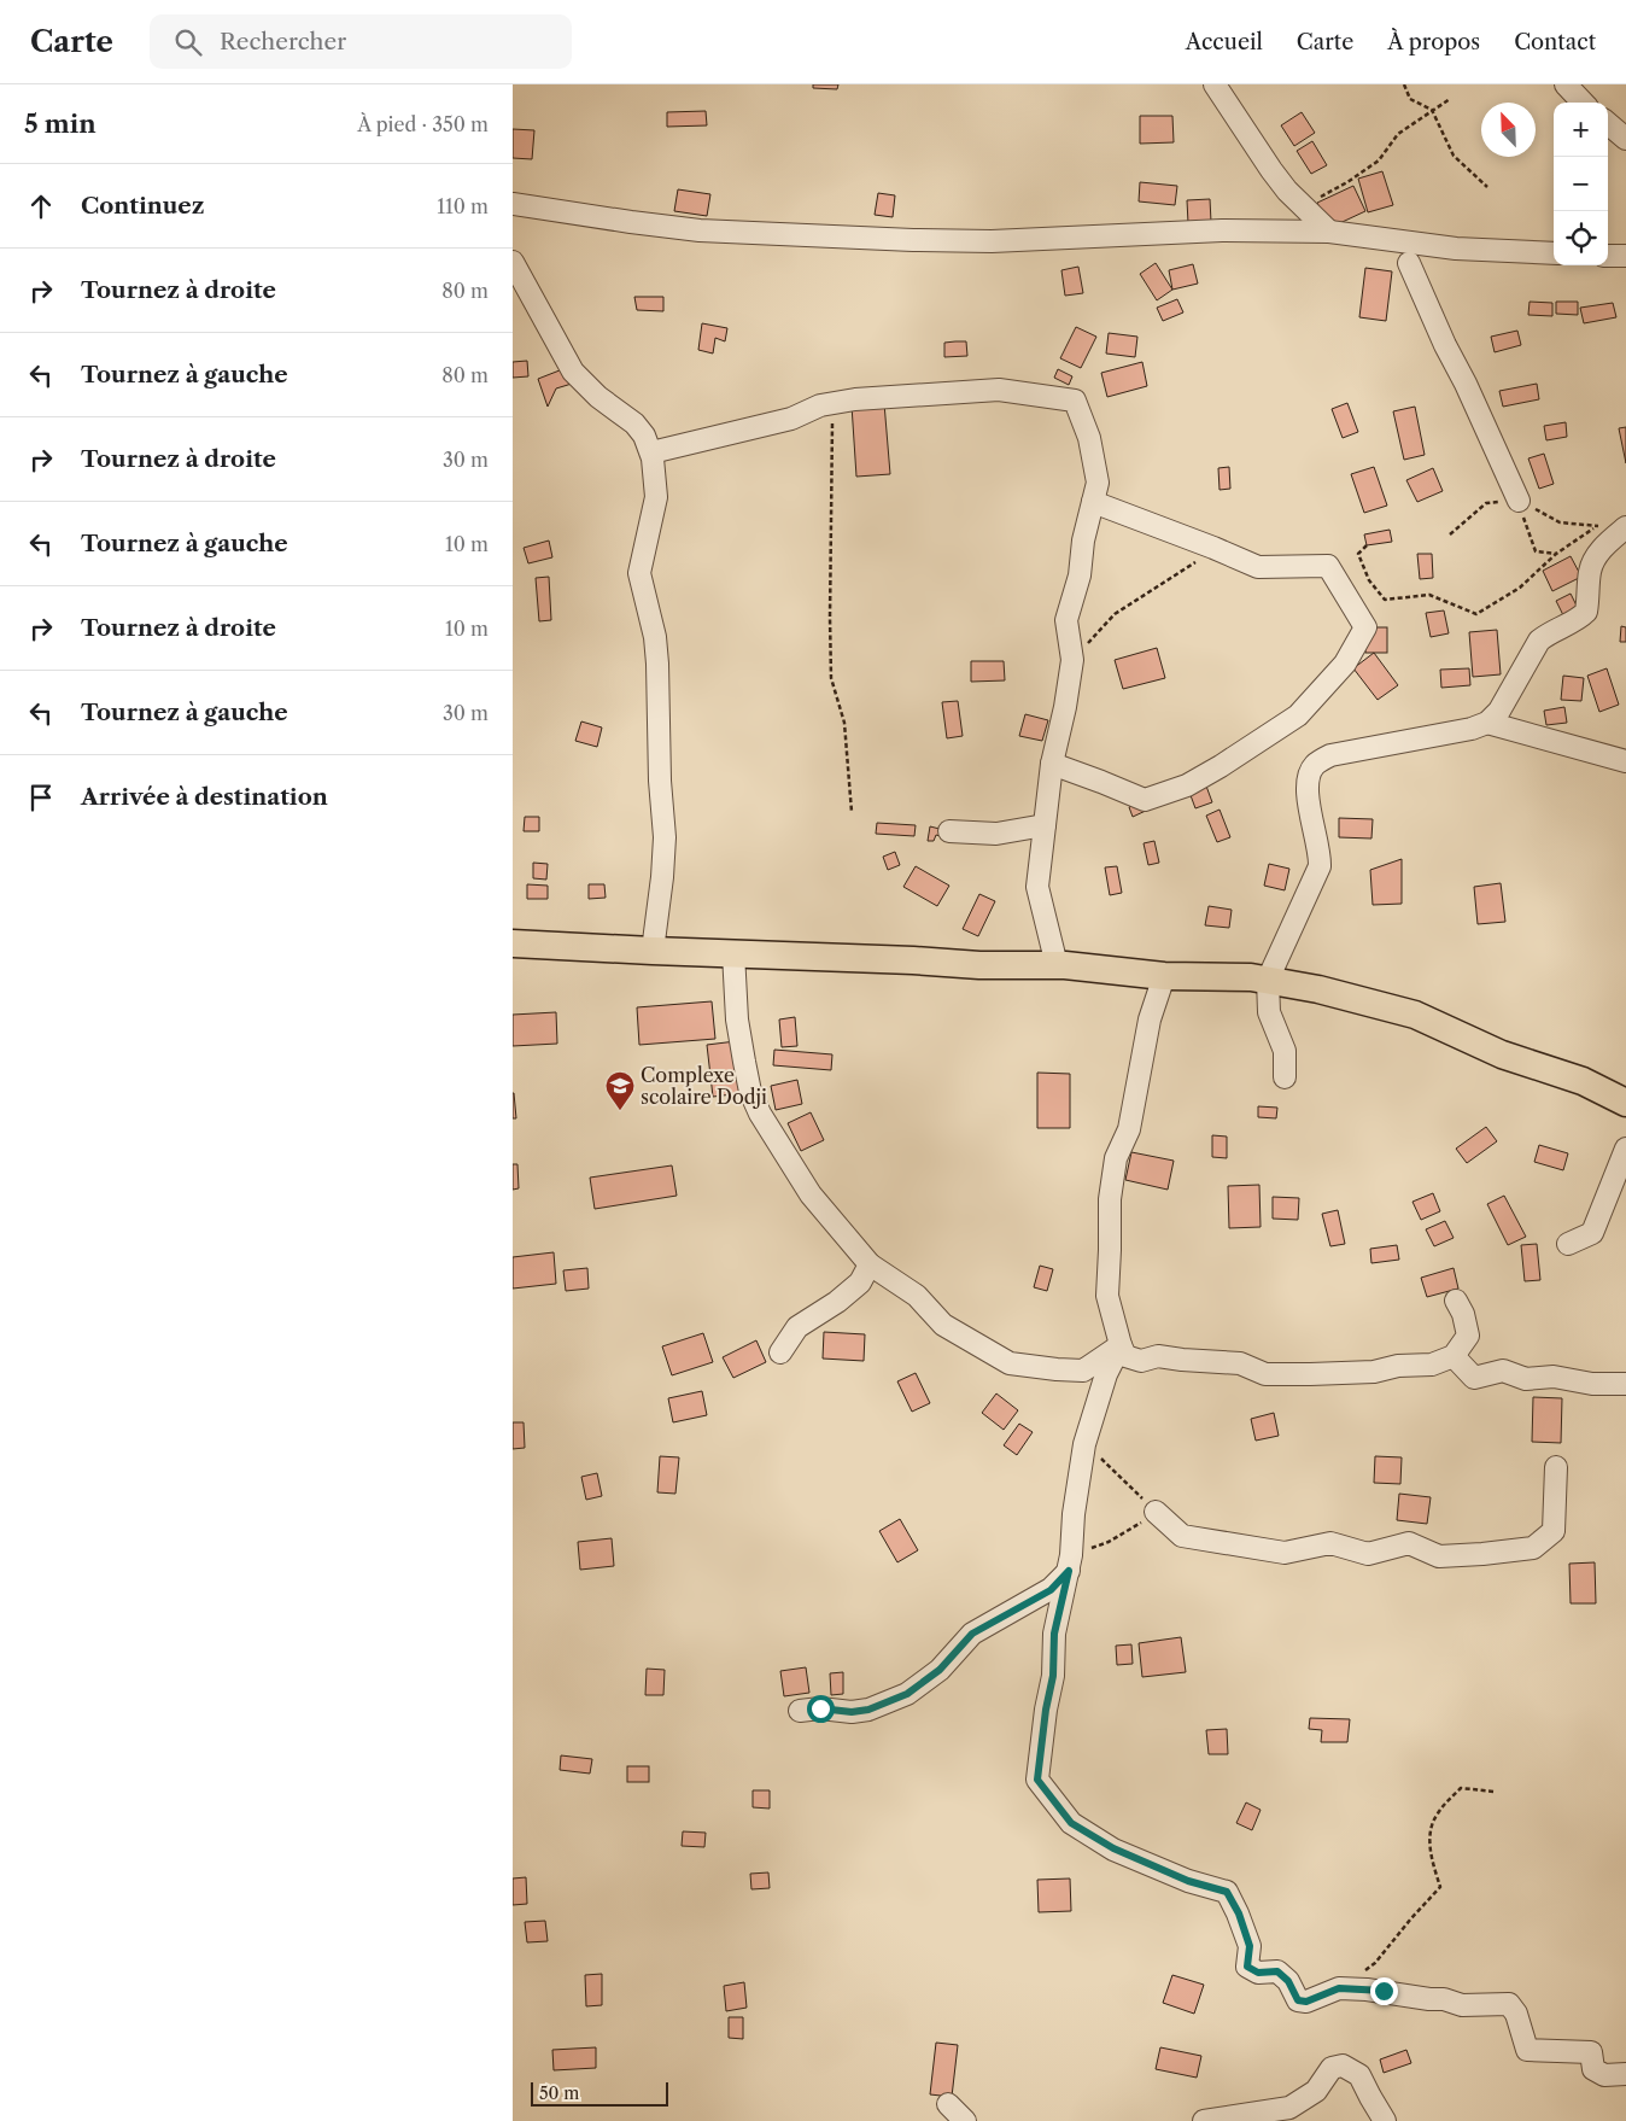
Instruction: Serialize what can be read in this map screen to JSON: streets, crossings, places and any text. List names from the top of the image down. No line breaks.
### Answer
{"places":{"school or university":["Complexe scolaire Dodji"]},"scale_bar":"50 m","north":"top left","page":{"header":"Carte","search":"Rechercher","nav":["Accueil","Carte","À propos","Contact"],"heading":["5 min","À pied · 350 m"],"map_buttons":["+","−"],"list":[["Continuez","110 m"],["Tournez à droite","80 m"],["Tournez à gauche","80 m"],["Tournez à droite","30 m"],["Tournez à gauche","10 m"],["Tournez à droite","10 m"],["Tournez à gauche","30 m"],"Arrivée à destination"],"scale":"50 m"}}
